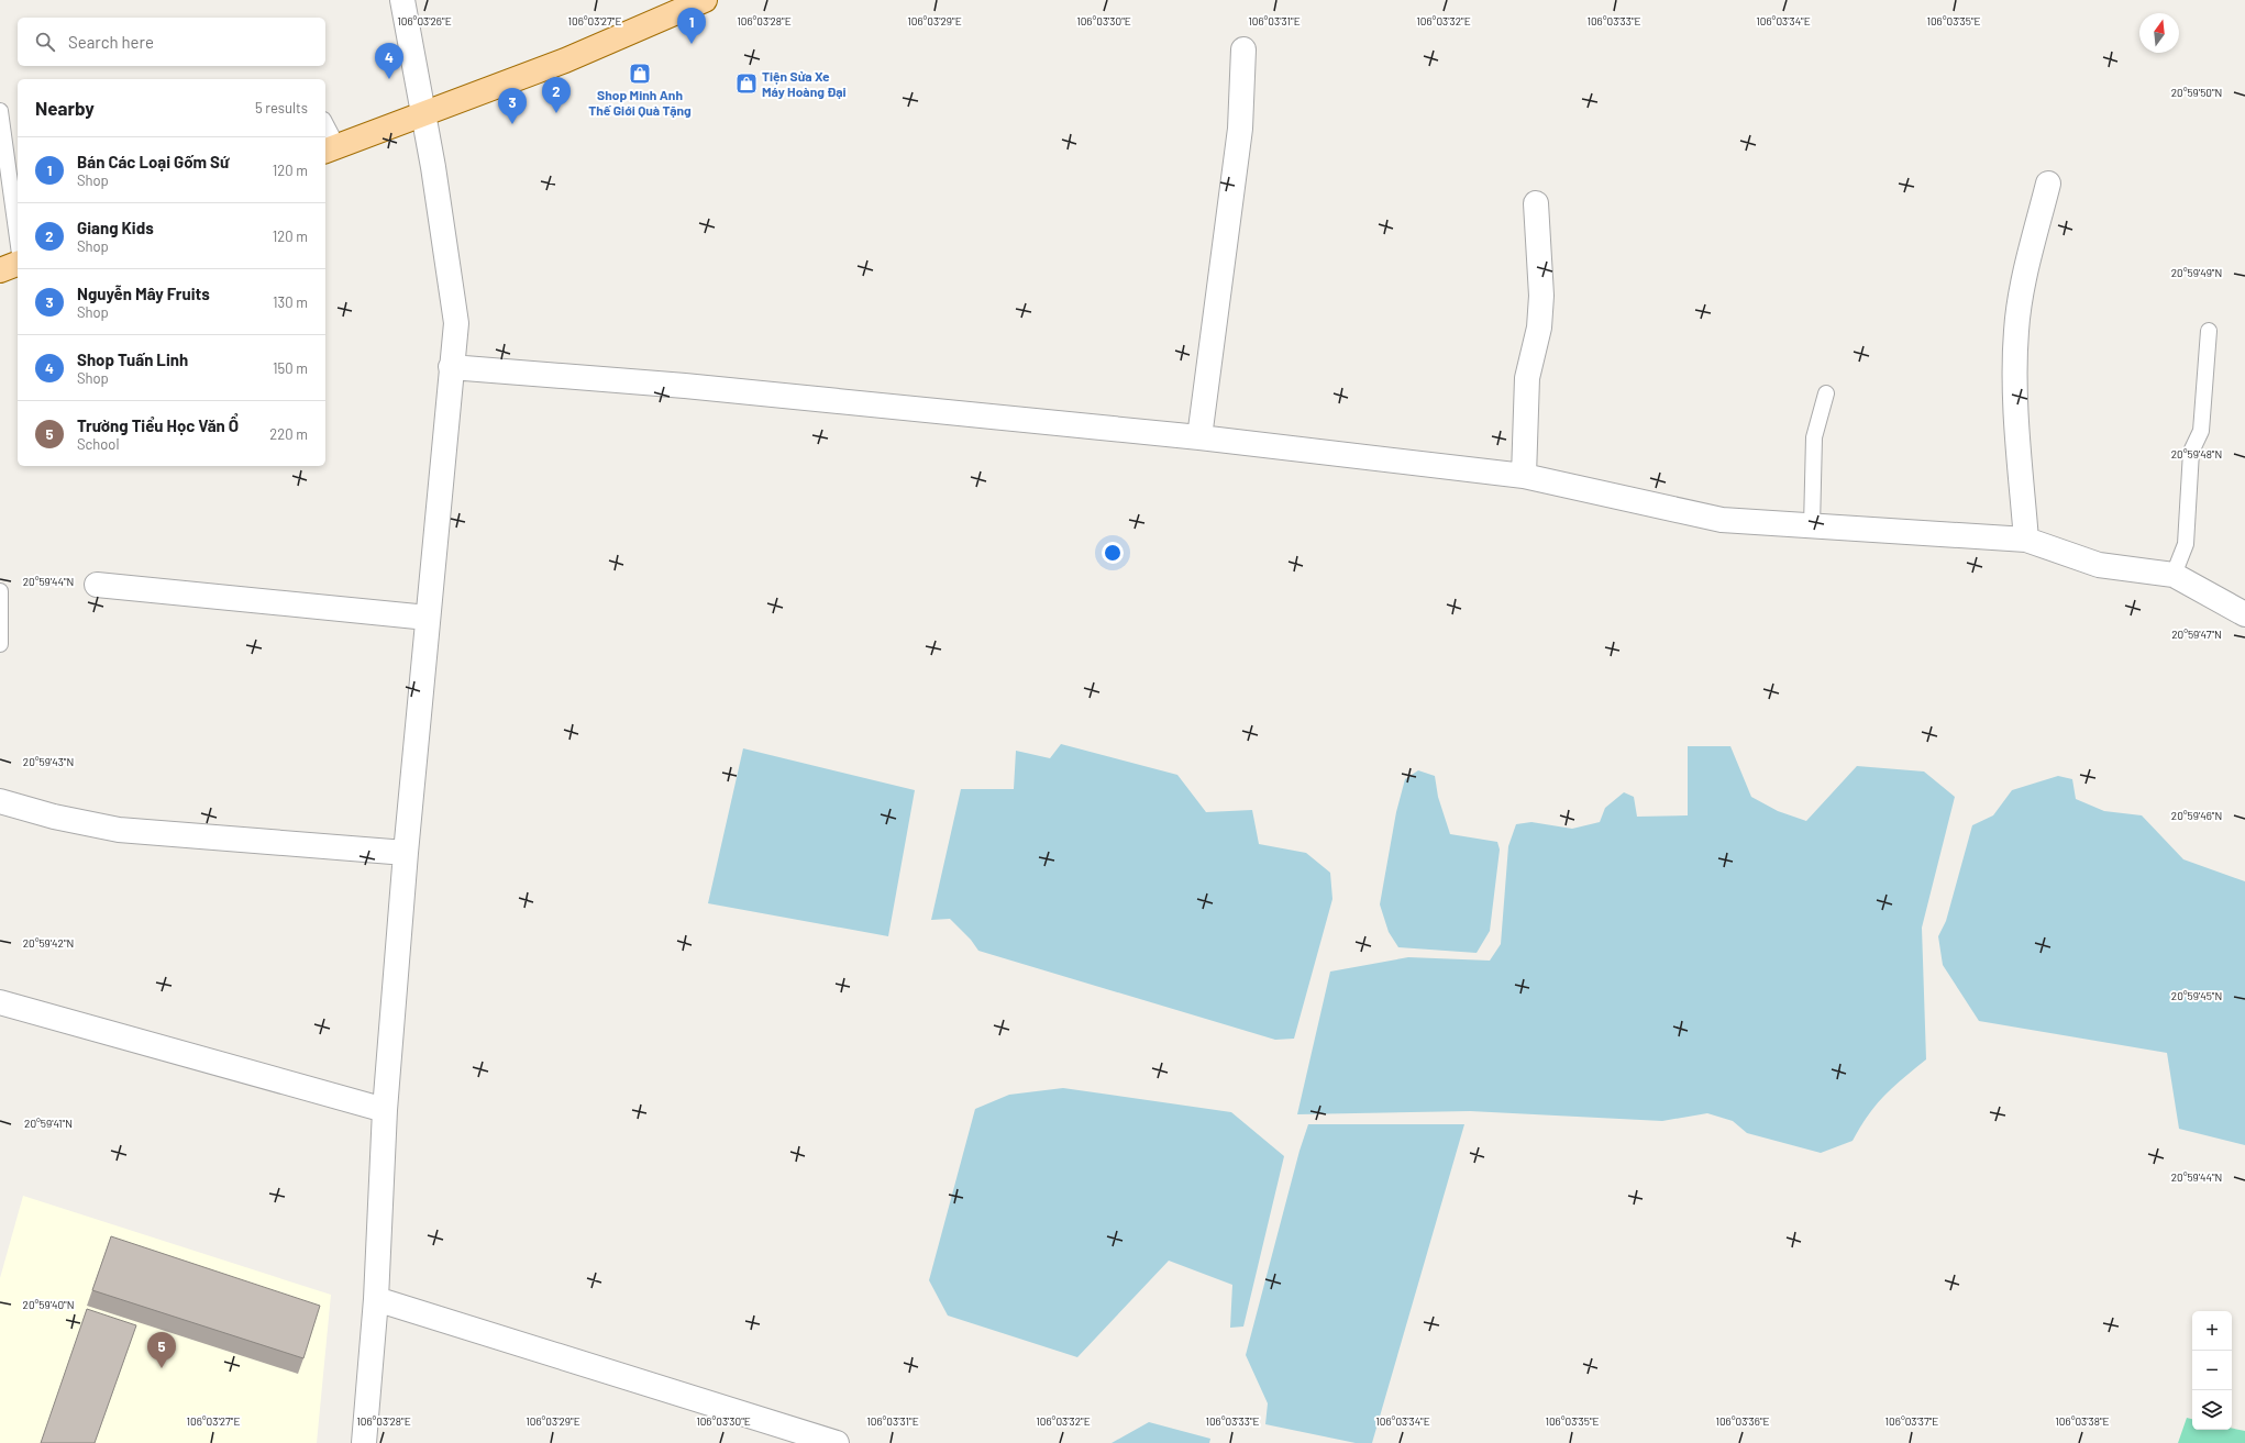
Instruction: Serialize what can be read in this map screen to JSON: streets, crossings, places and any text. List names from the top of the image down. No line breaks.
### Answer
{"places":{"shop":["Shop Minh Anh Thế Giới Quà Tặng","Tiện Sửa Xe Máy Hoàng Đại"]},"north":"top","page":{"pins":["1","4","2","3","5"],"search":"Search here","heading":["Nearby","5 results"],"list":[{"mark":"1","name":"Bán Các Loại Gốm Sứ","note":"Shop","value":"120 m"},{"mark":"2","name":"Giang Kids","note":"Shop","value":"120 m"},{"mark":"3","name":"Nguyễn Mây Fruits","note":"Shop","value":"130 m"},{"mark":"4","name":"Shop Tuấn Linh","note":"Shop","value":"150 m"},{"mark":"5","name":"Trường Tiểu Học Văn Ổ","note":"School","value":"220 m"}],"map_buttons":["+","−"]},"coordinates":["106°03'26\"E","106°03'27\"E","106°03'28\"E","106°03'29\"E","106°03'30\"E","106°03'31\"E","106°03'32\"E","106°03'33\"E","106°03'34\"E","106°03'35\"E","20°59'50\"N","20°59'49\"N","20°59'48\"N","20°59'44\"N","20°59'47\"N","20°59'43\"N","20°59'46\"N","20°59'42\"N","20°59'45\"N","20°59'41\"N","20°59'40\"N","106°03'36\"E","106°03'37\"E","106°03'38\"E"]}
